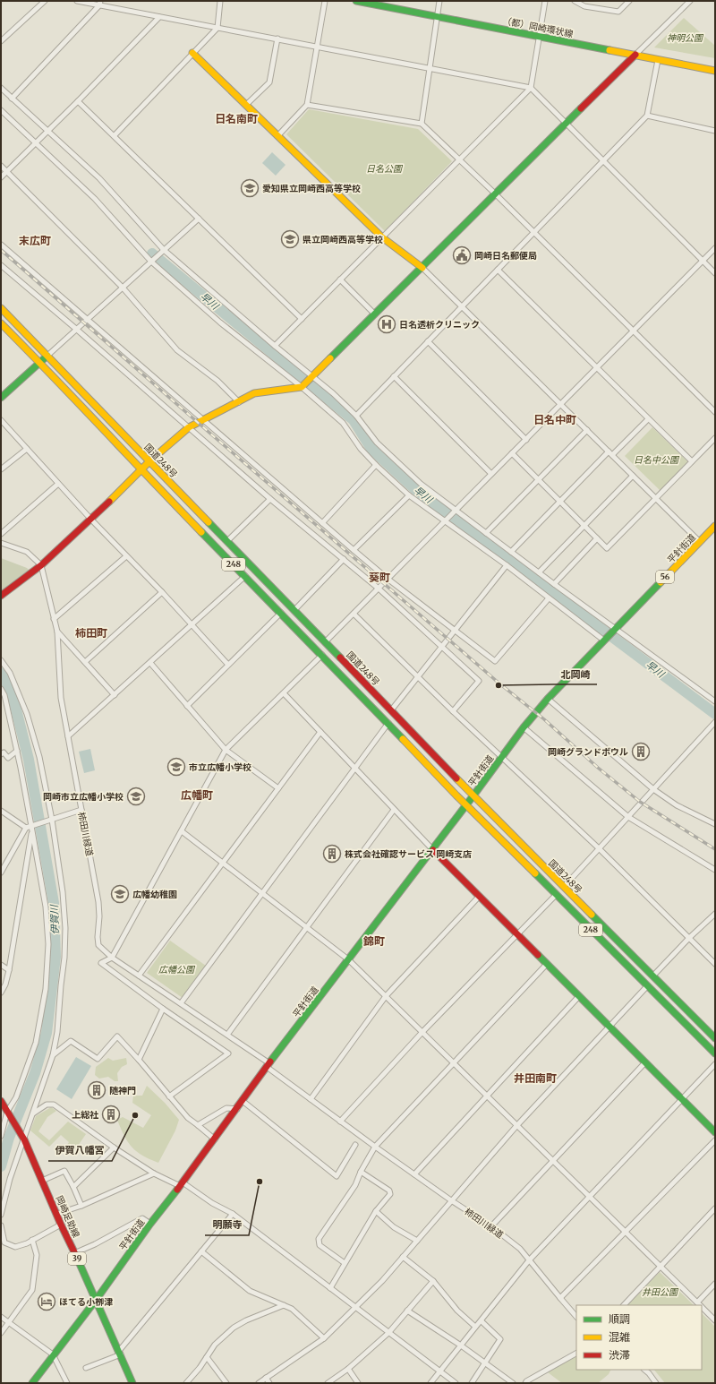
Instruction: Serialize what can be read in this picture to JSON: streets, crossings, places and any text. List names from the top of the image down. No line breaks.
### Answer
{"streets":{"main road":["（都）岡崎環状線","国道248号","平針街道","248","56","岡崎足助線","39"],"street":["柿田川緑道"]},"crossings":[["国道248号","平針街道"],["平針街道","248"],["平針街道","56"],["平針街道","柿田川緑道"],["平針街道","岡崎足助線"],["岡崎足助線","39"]],"districts":["日名南町","末広町","日名中町","葵町","柿田町","広幡町","錦町","井田南町"],"water":["早川","伊賀川"],"parks":["神明公園","日名公園","日名中公園","広幡公園","井田公園"],"places":{"school or university":["愛知県立岡崎西高等学校","県立岡崎西高等学校","市立広幡小学校","岡崎市立広幡小学校","広幡幼稚園"],"public building":["岡崎日名郵便局"],"hospital":["日名透析クリニック"],"other":["北岡崎","伊賀八幡宮","明願寺"],"building":["岡崎グランドボウル","株式会社確認サービス 岡崎支店","随神門","上総社"],"hotel":["ほてる小栁津"]},"legend":["順調","混雑","渋滞"]}
